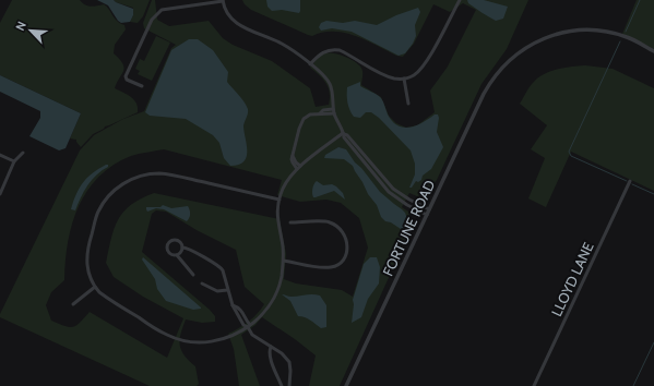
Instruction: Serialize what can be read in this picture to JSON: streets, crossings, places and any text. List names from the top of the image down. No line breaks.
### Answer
{"streets":{"street":["FORTUNE ROAD","LLOYD LANE"]},"north":"top left"}
